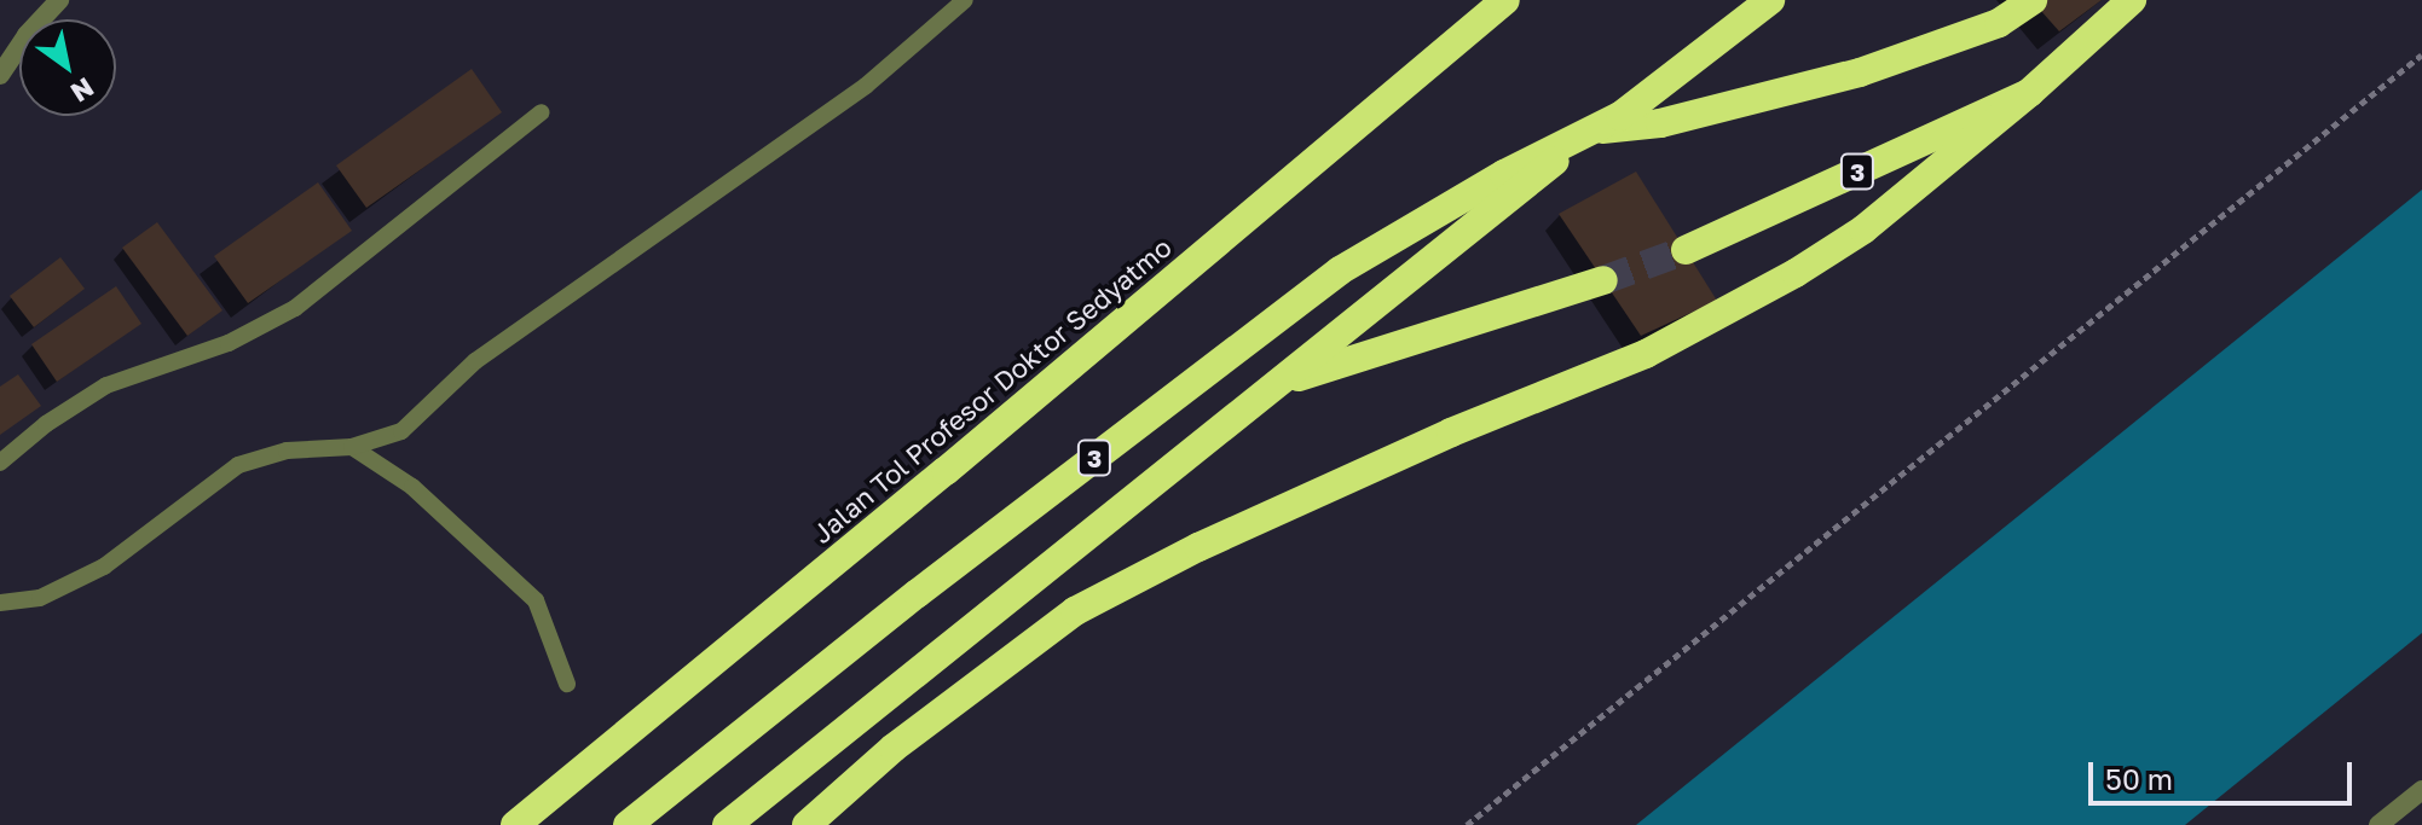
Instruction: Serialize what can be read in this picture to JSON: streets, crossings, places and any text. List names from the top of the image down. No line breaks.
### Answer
{"streets":{"highway":["3","Jalan Tol Profesor Doktor Sedyatmo"]},"scale_bar":"50 m","north":"bottom right"}
